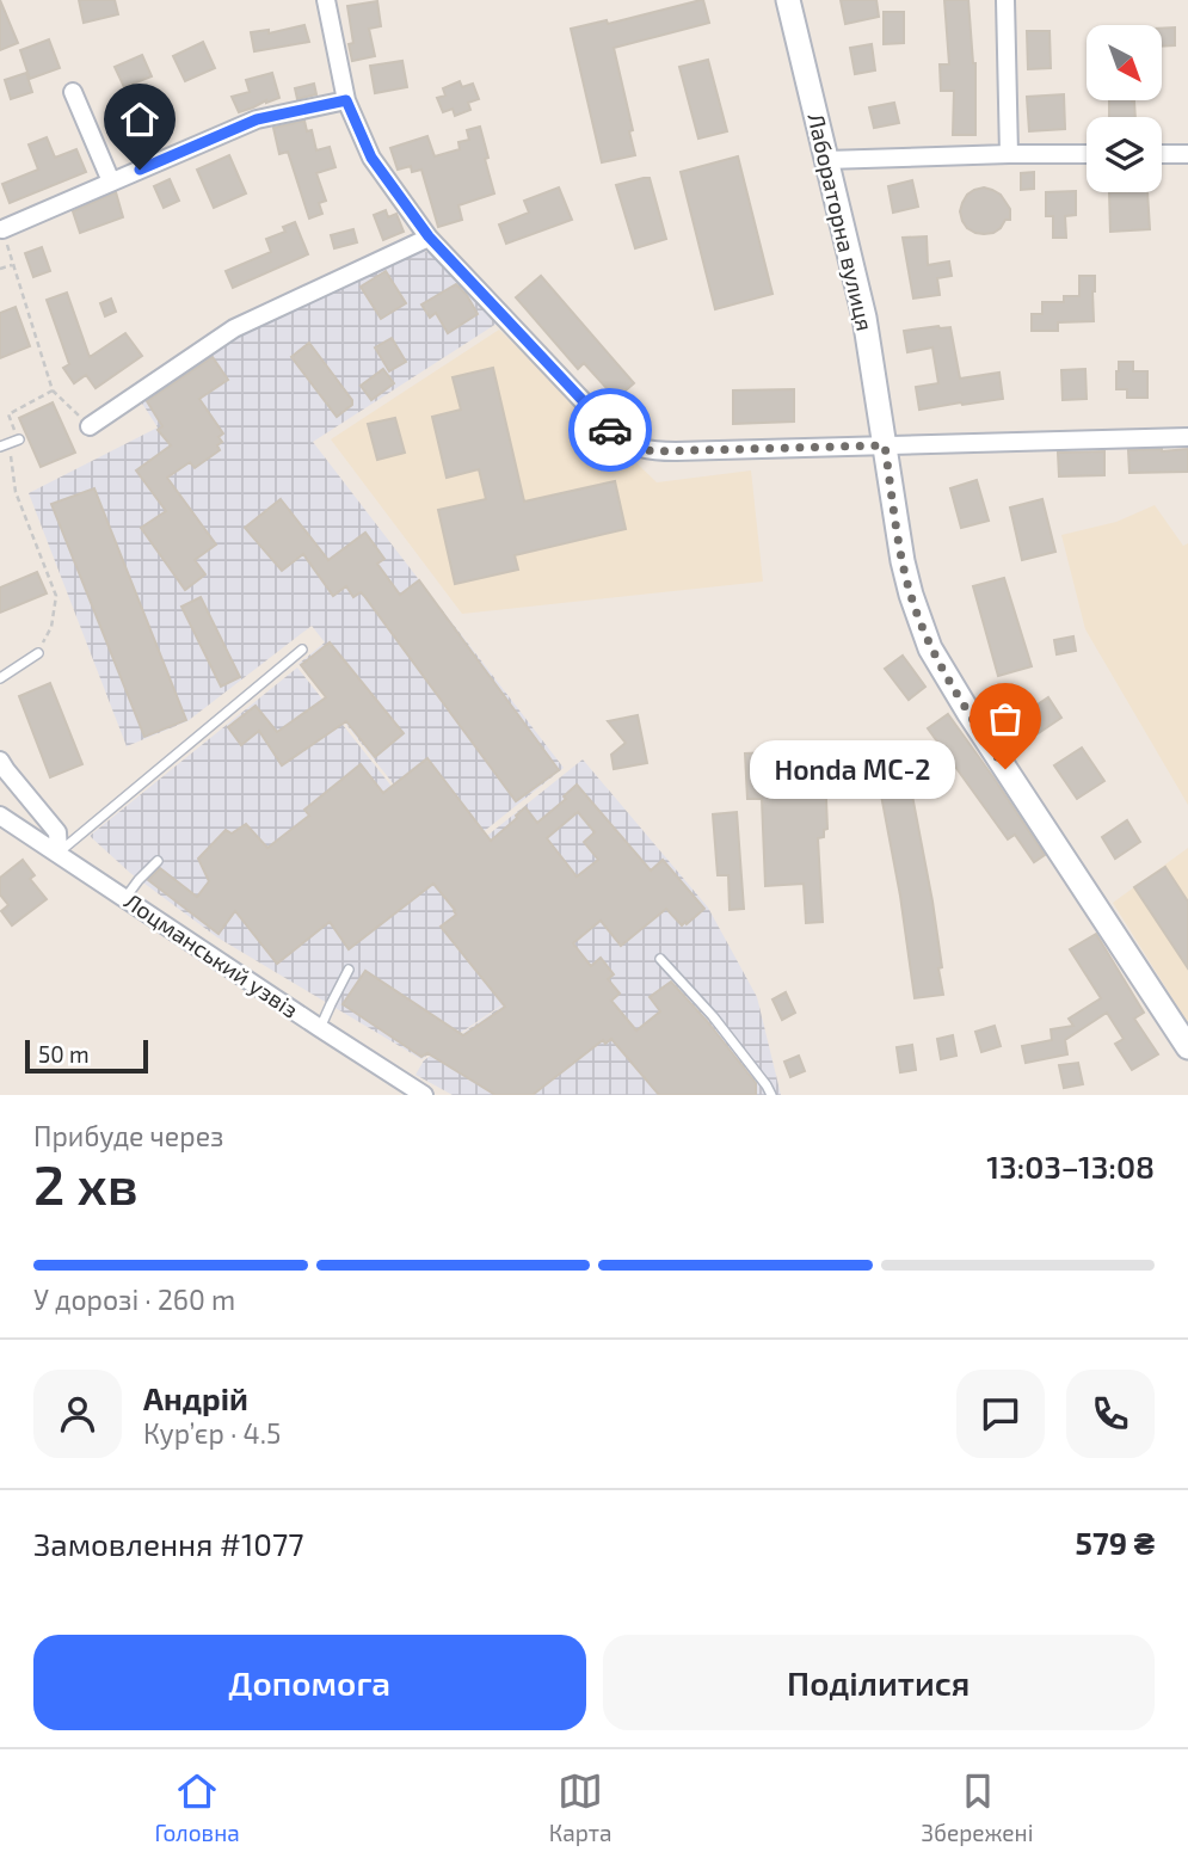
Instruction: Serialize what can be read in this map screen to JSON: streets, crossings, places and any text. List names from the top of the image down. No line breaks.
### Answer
{"streets":{"main road":["Лабораторна вулиця"],"street":["Лоцманський узвіз"]},"places":["Honda МС-2"],"scale_bar":"50 m","north":"bottom right","page":{"bubble":"Honda МС-2","scale":"50 m","heading":["2 хв","Прибуде через","13:03–13:08"],"panel":["Андрій","Кур’єр · 4.5","Замовлення #1077","579 ₴"],"bar":"У дорозі · 260 m","buttons":["Допомога","Поділитися"],"tabs":["Головна","Карта","Збережені"]}}
